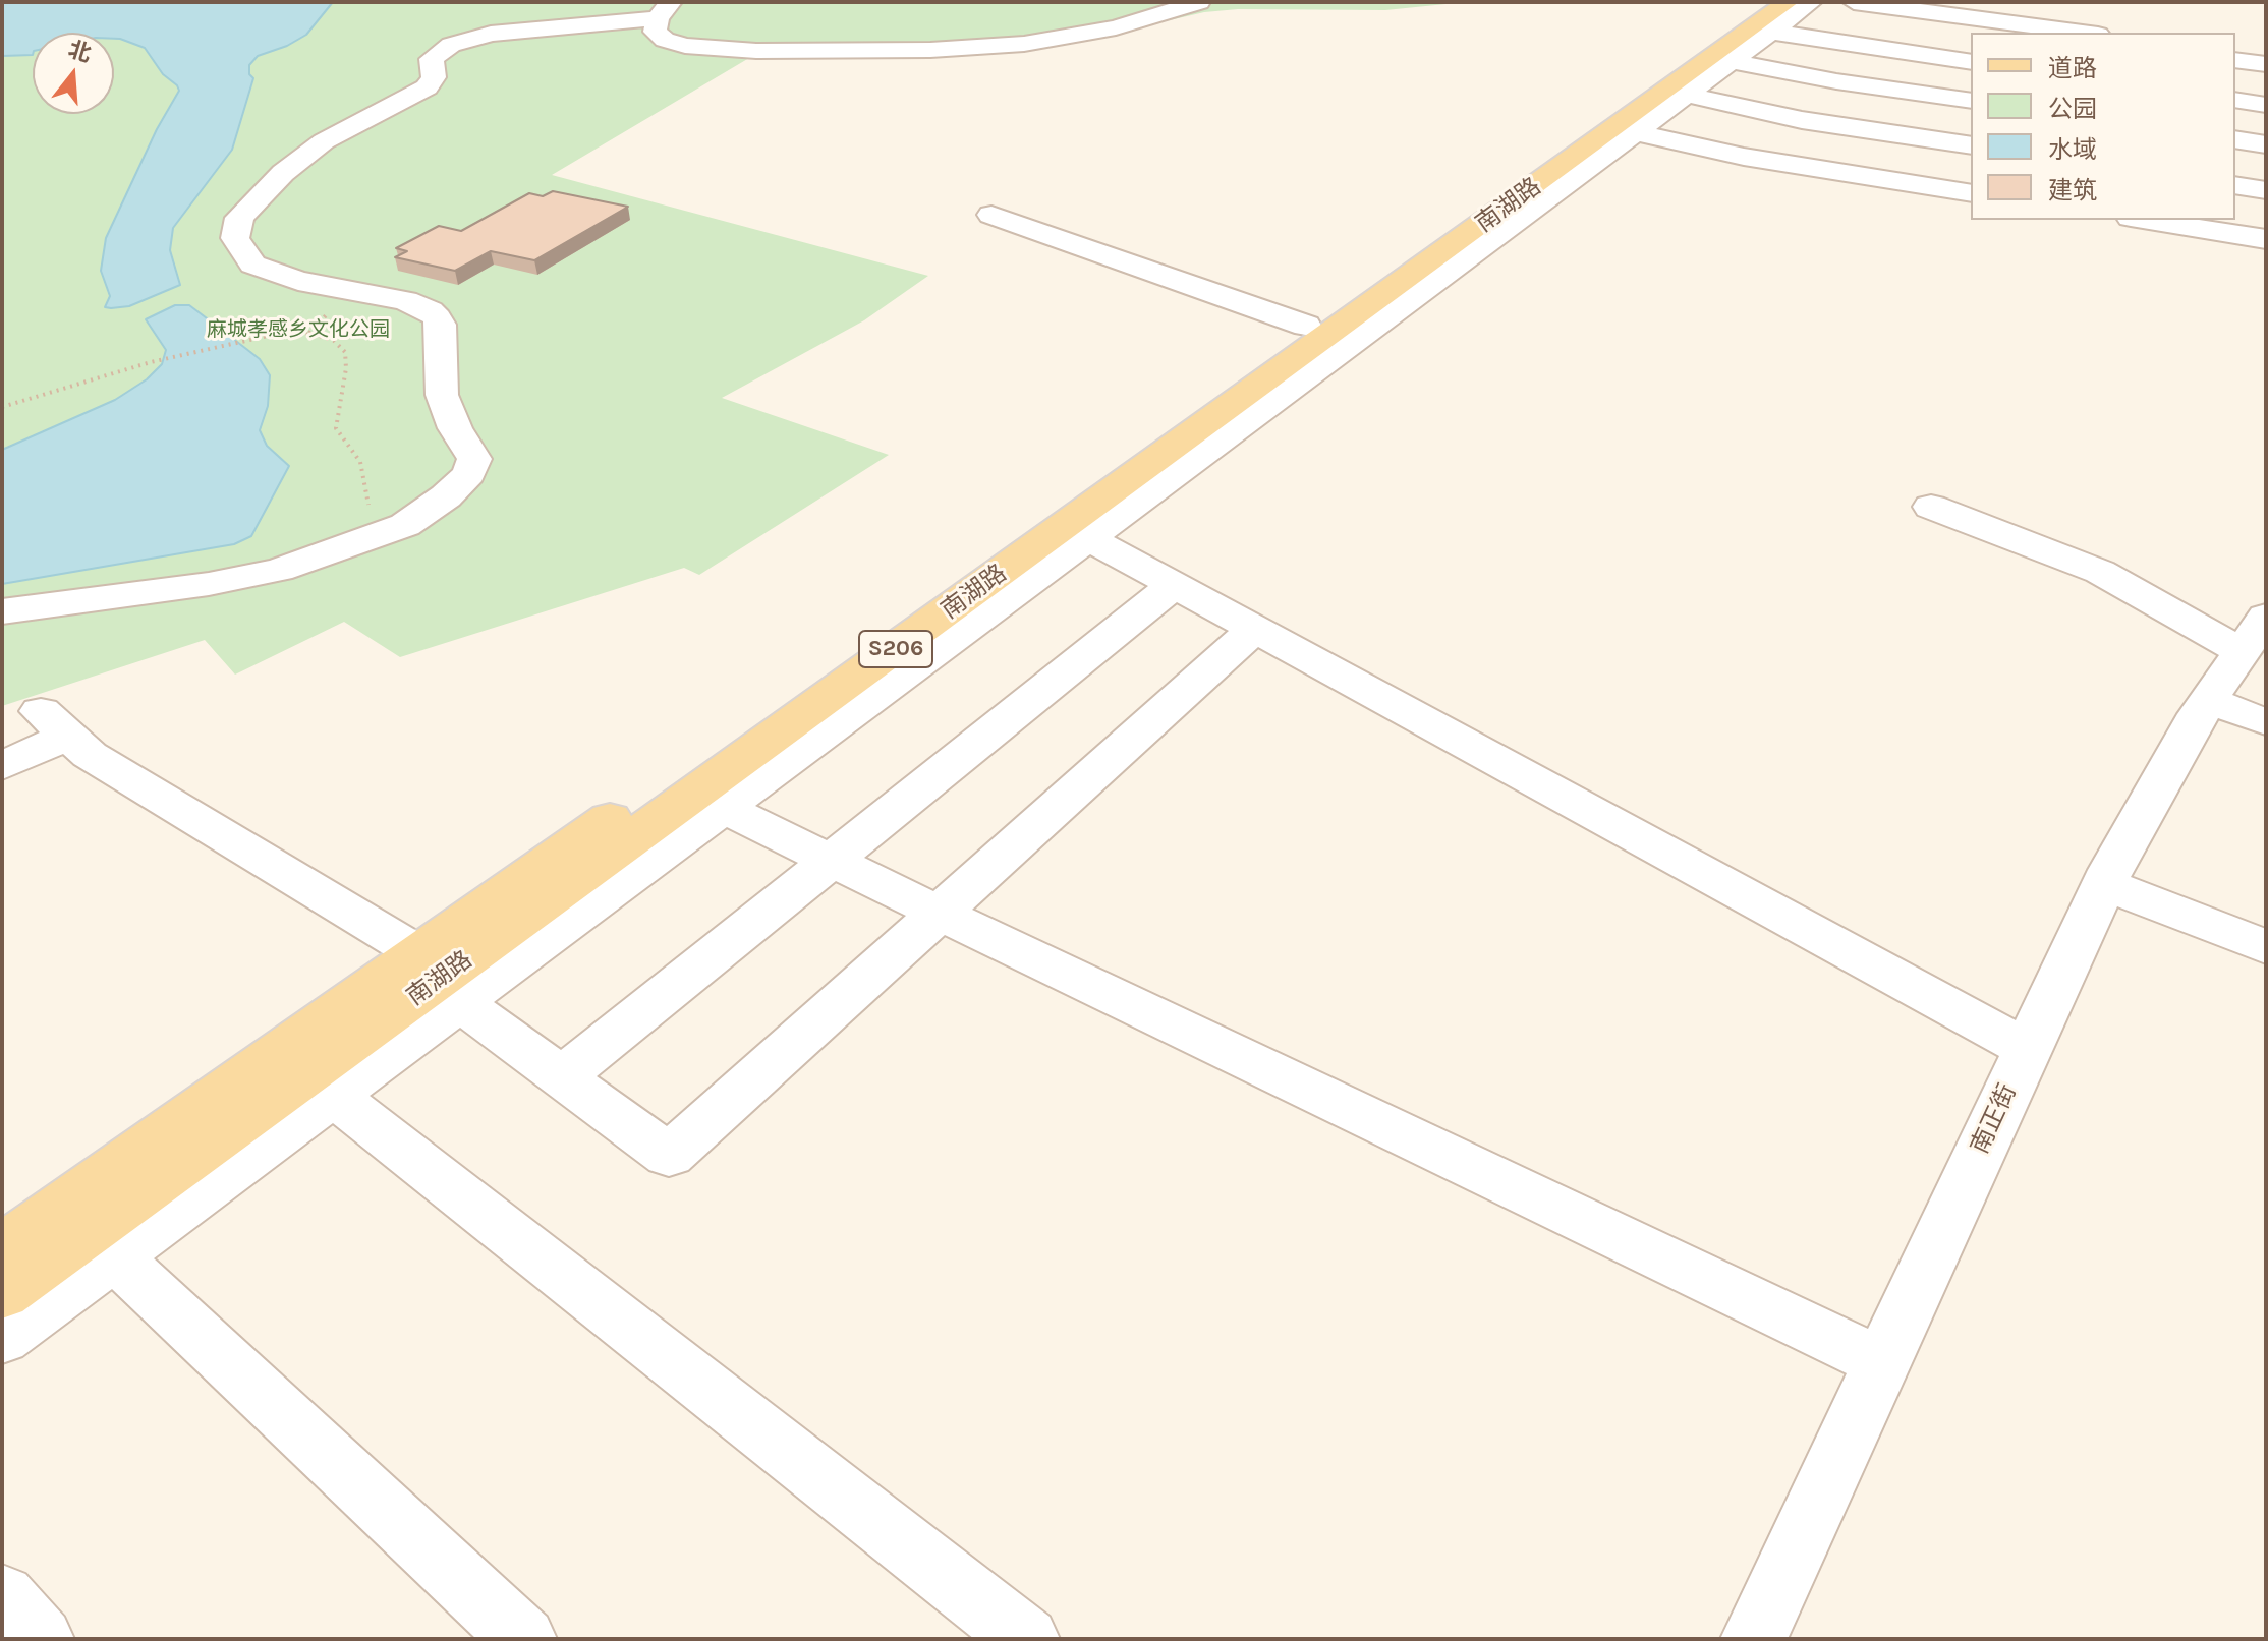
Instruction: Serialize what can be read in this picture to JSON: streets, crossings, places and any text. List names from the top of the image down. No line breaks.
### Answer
{"streets":{"main road":["南湖路","S206"],"street":["南正街"]},"parks":["麻城孝感乡文化公园"],"legend":["道路","公园","水域","建筑"],"north":"top"}
